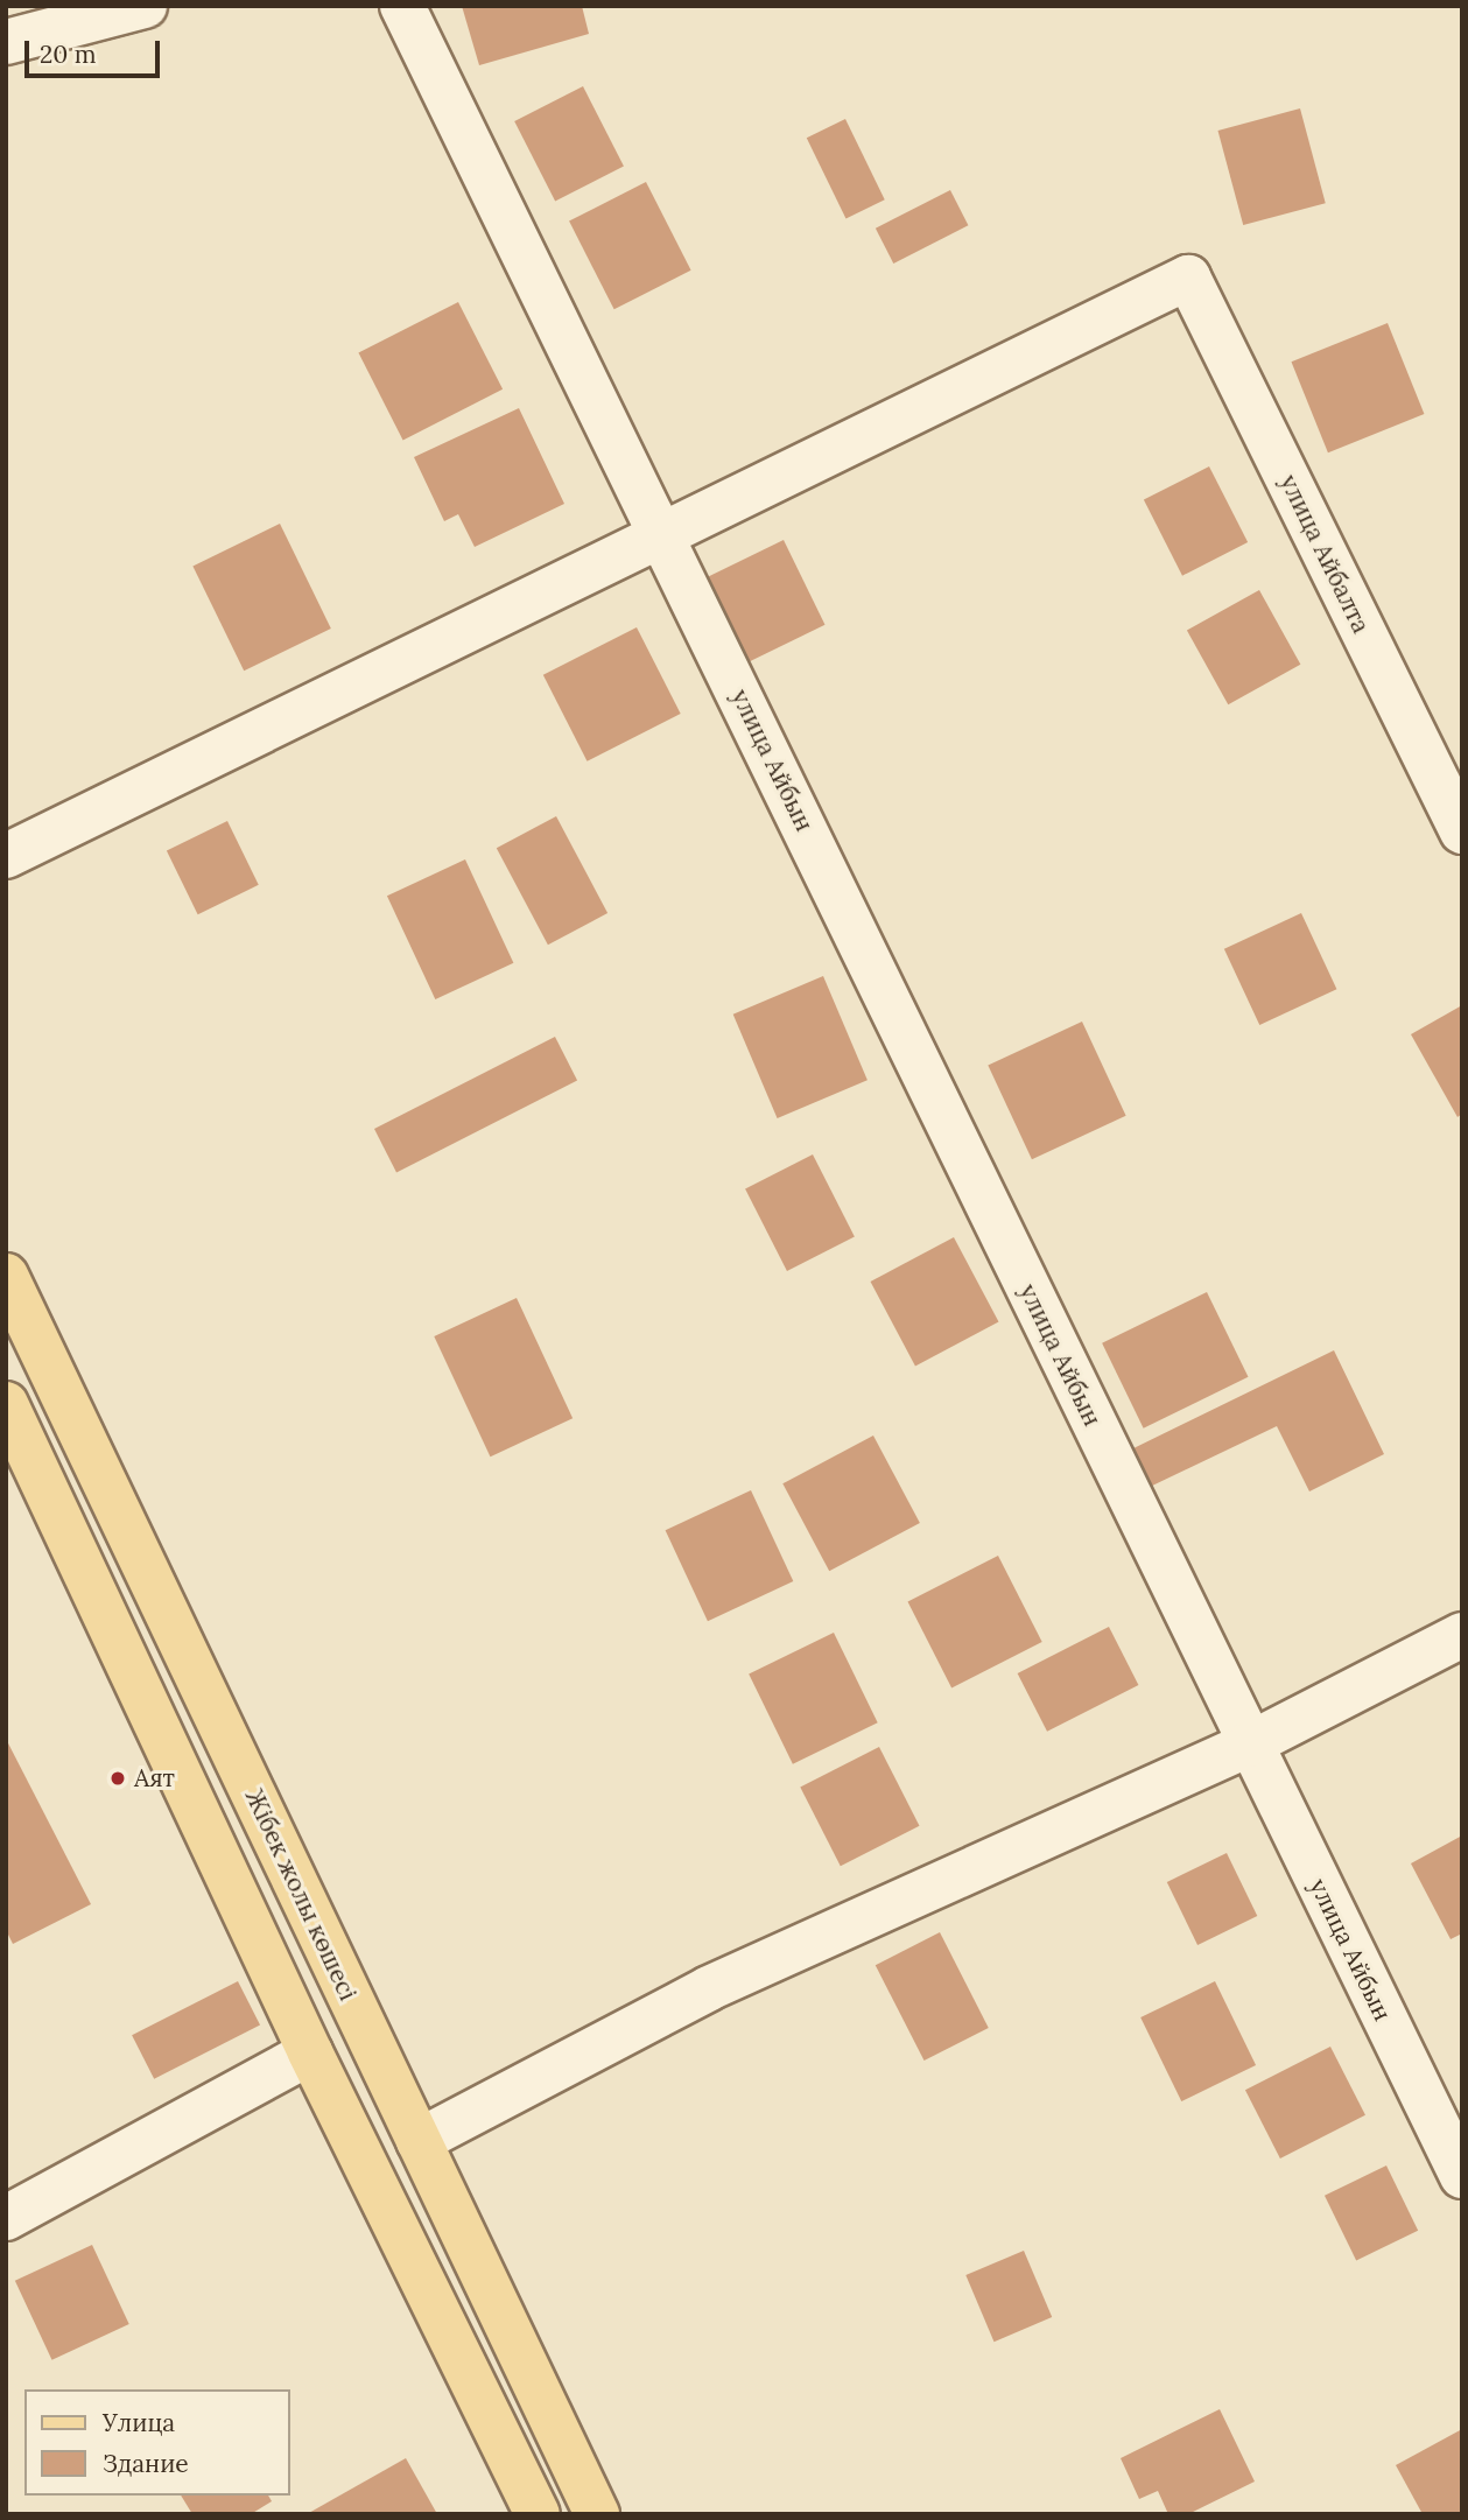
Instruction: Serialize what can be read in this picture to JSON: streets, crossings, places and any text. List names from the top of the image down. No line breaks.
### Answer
{"streets":{"main road":["Жібек жолы көшесі"],"street":["улица Айбалта","улица Айбын"]},"crossings":[["улица Айбалта","улица Айбын"]],"places":["Аят"],"legend":["Улица","Здание"],"scale_bar":"20 m"}
